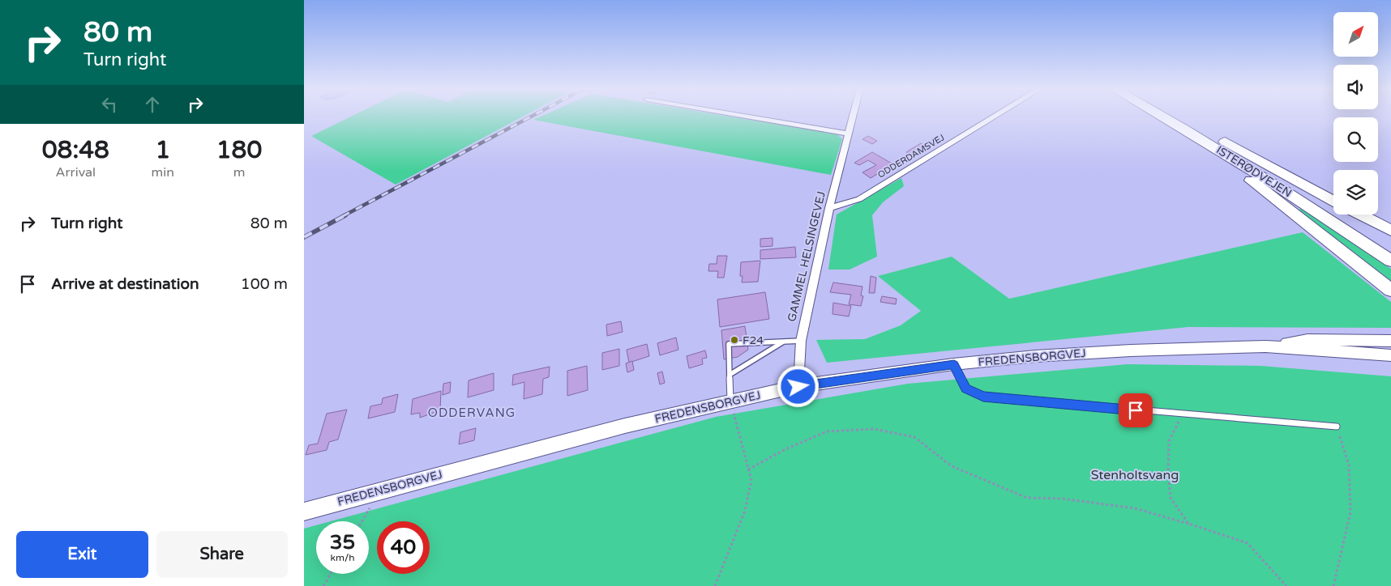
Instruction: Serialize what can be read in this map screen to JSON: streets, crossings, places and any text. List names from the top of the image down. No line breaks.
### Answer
{"streets":{"highway":["ISTERØDVEJEN"],"street":["ODDERDAMSVEJ","GAMMEL HELSINGEVEJ","FREDENSBORGVEJ"]},"crossings":[["ODDERDAMSVEJ","GAMMEL HELSINGEVEJ"],["GAMMEL HELSINGEVEJ","FREDENSBORGVEJ"]],"districts":["ODDERVANG"],"parks":["Stenholtsvang"],"places":["F24"],"north":"top right","page":{"turn":["80 m","Turn right"],"eta":["08:48","Arrival","1","min","180","m"],"list":[{"name":"Turn right","value":"80 m"},{"name":"Arrive at destination","value":"100 m"}],"speed":"35 km/h","limit":"40","buttons":["Exit","Share"]}}
